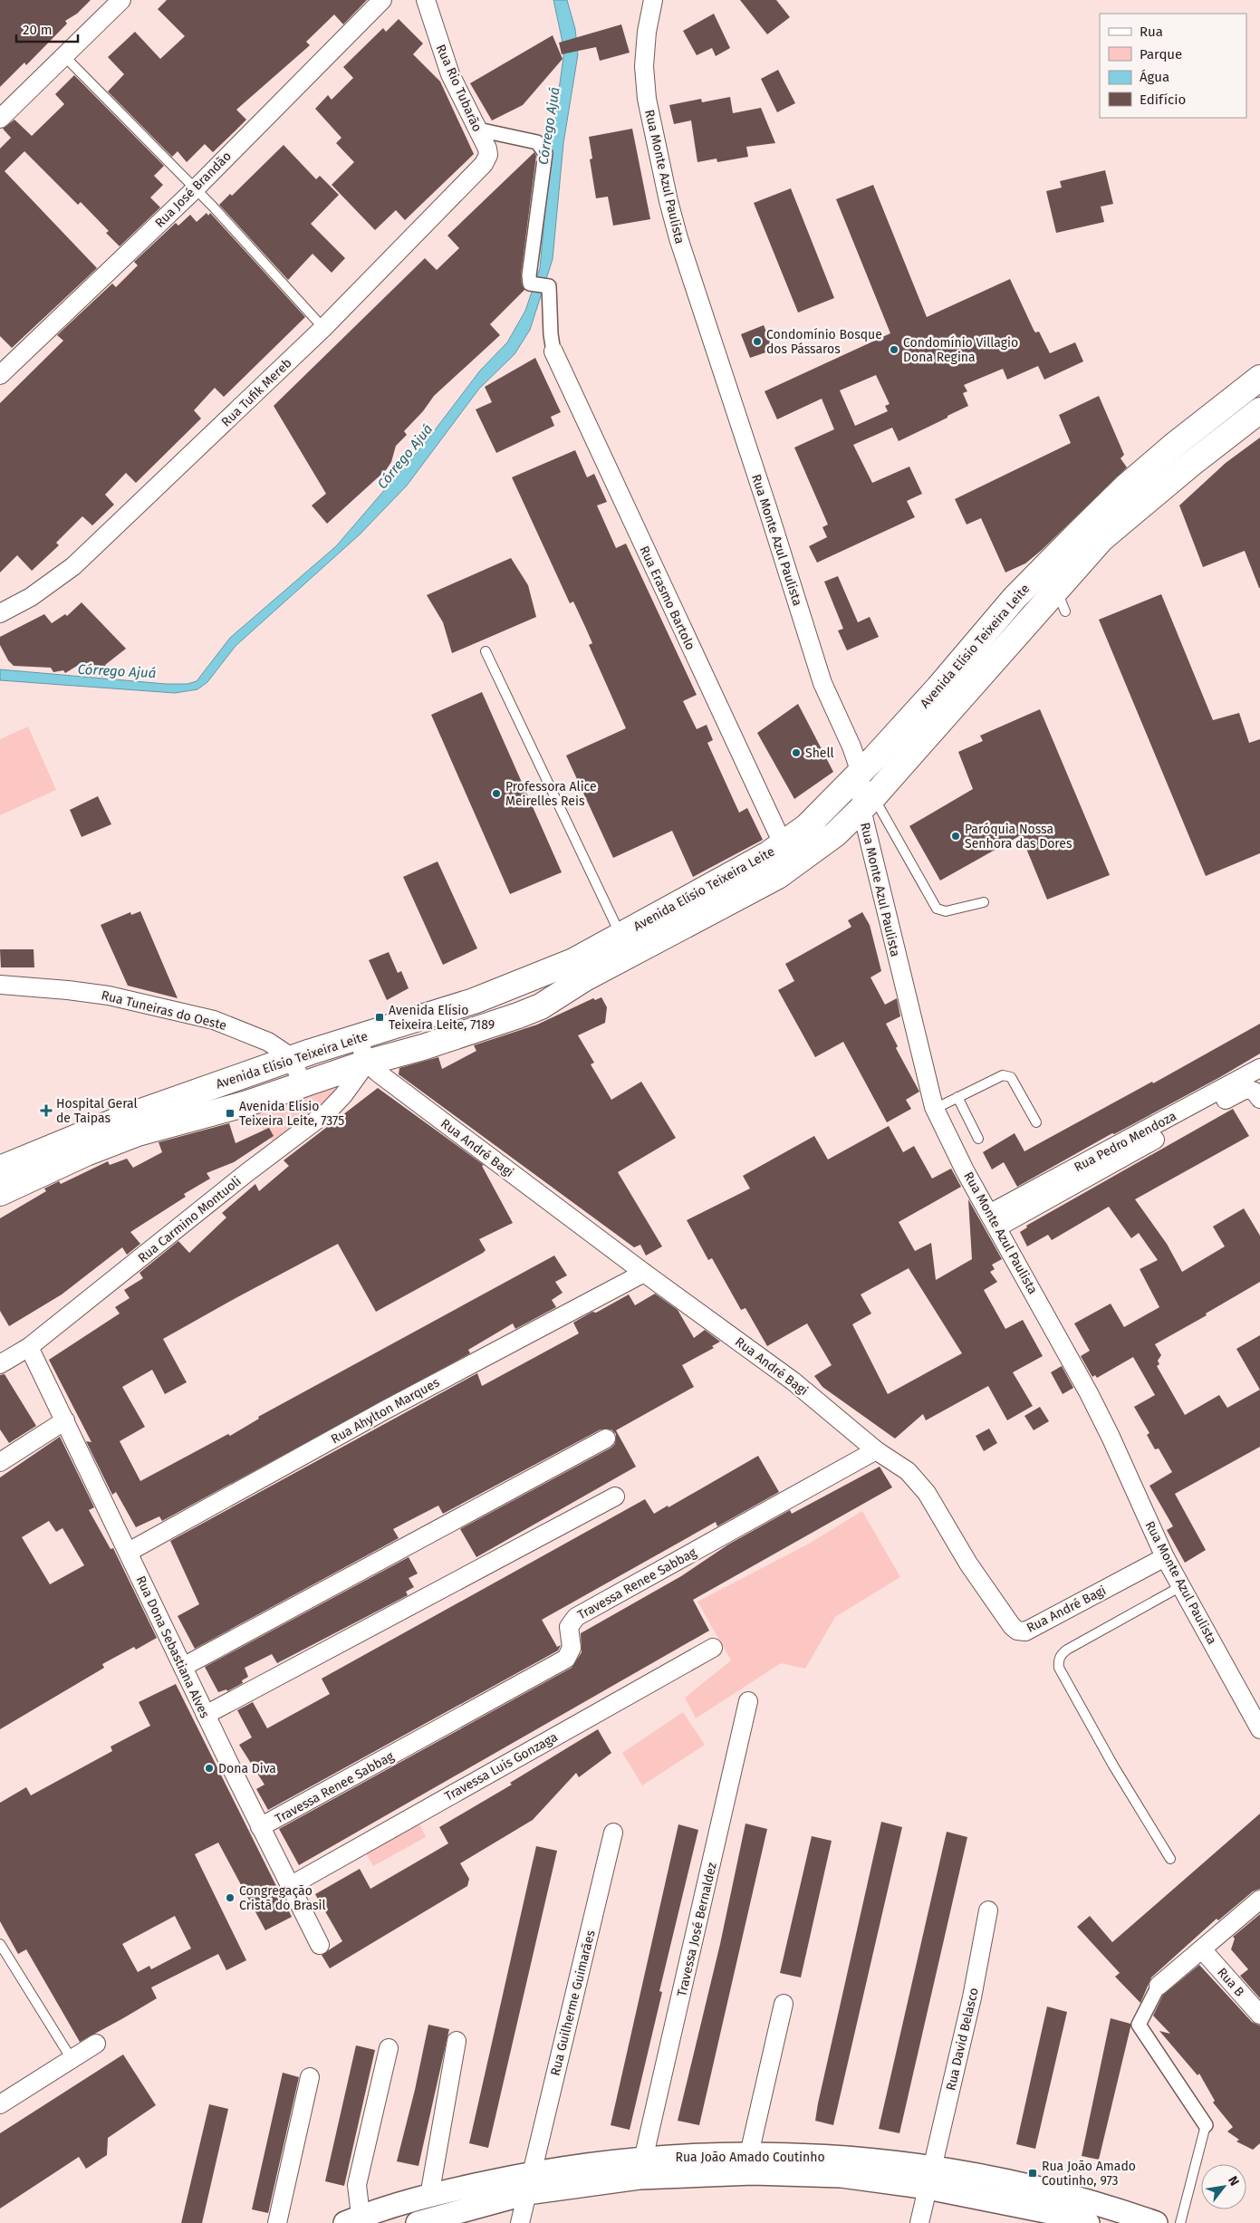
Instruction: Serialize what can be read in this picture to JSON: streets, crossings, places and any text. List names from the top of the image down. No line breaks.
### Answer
{"streets":{"main road":["Avenida Elísio Teixeira Leite"],"street":["Rua Rio Tubarão","Rua Monte Azul Paulista","Rua José Brandão","Rua Tufik Mereb","Rua Erasmo Bartolo","Rua Tuneiras do Oeste","Rua Pedro Mendoza","Rua André Bagi","Rua Carmino Montuoli","Rua Ahylton Marques","Travessa Renee Sabbag","Rua Dona Sebastiana Alves","Travessa Luis Gonzaga","Travessa José Bernaldez","Rua B","Rua Guilherme Guimarães","Rua David Belasco","Rua João Amado Coutinho"]},"crossings":[["Rua Rio Tubarão","Rua Tufik Mereb"],["Rua Monte Azul Paulista","Avenida Elísio Teixeira Leite"],["Rua Monte Azul Paulista","Rua Pedro Mendoza"],["Rua Monte Azul Paulista","Rua André Bagi"],["Rua Erasmo Bartolo","Avenida Elísio Teixeira Leite"],["Avenida Elísio Teixeira Leite","Rua Tuneiras do Oeste"],["Avenida Elísio Teixeira Leite","Rua André Bagi"],["Avenida Elísio Teixeira Leite","Rua Carmino Montuoli"],["Rua André Bagi","Rua Carmino Montuoli"],["Rua André Bagi","Rua Ahylton Marques"],["Rua André Bagi","Travessa Renee Sabbag"],["Rua Carmino Montuoli","Rua Dona Sebastiana Alves"],["Rua Ahylton Marques","Rua Dona Sebastiana Alves"],["Travessa Renee Sabbag","Rua Dona Sebastiana Alves"],["Rua Dona Sebastiana Alves","Travessa Luis Gonzaga"],["Travessa José Bernaldez","Rua João Amado Coutinho"],["Rua Guilherme Guimarães","Rua João Amado Coutinho"],["Rua David Belasco","Rua João Amado Coutinho"]],"water":["Córrego Ajuá"],"places":{"other":["Condomínio Bosque dos Pássaros","Condomínio Villagio Dona Regina","Shell","Professora Alice Meirelles Reis","Paróquia Nossa Senhora das Dores","Dona Diva","Congregação Cristã do Brasil"],"transit":["Avenida Elísio Teixeira Leite, 7189","Avenida Elísio Teixeira Leite, 7375","Rua João Amado Coutinho, 973"],"health":["Hospital Geral de Taipas"]},"legend":["Rua","Parque","Água","Edifício"],"scale_bar":"20 m","north":"top right"}
